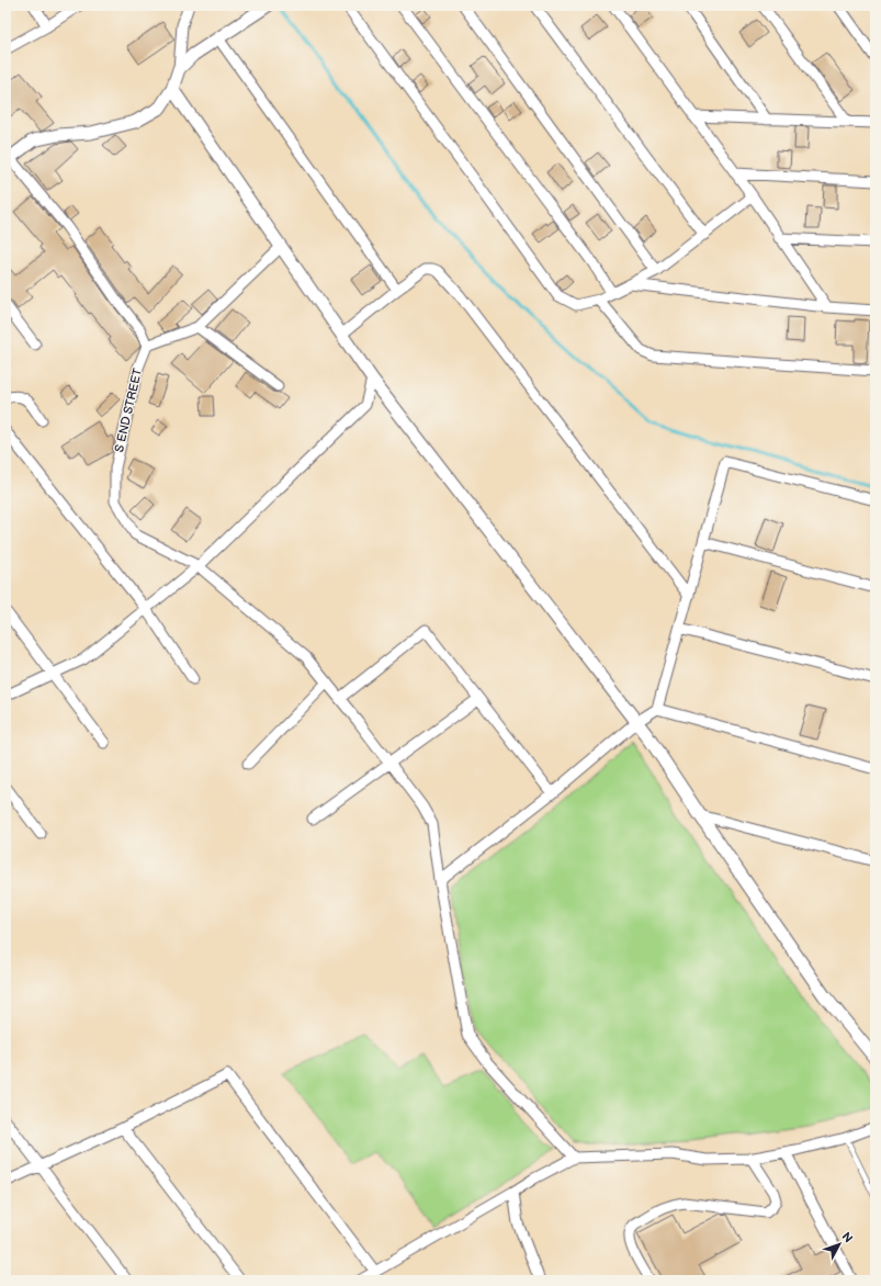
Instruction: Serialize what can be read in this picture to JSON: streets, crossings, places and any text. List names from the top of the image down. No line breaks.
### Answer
{"streets":{"street":["S END STREET"]},"north":"top right"}
